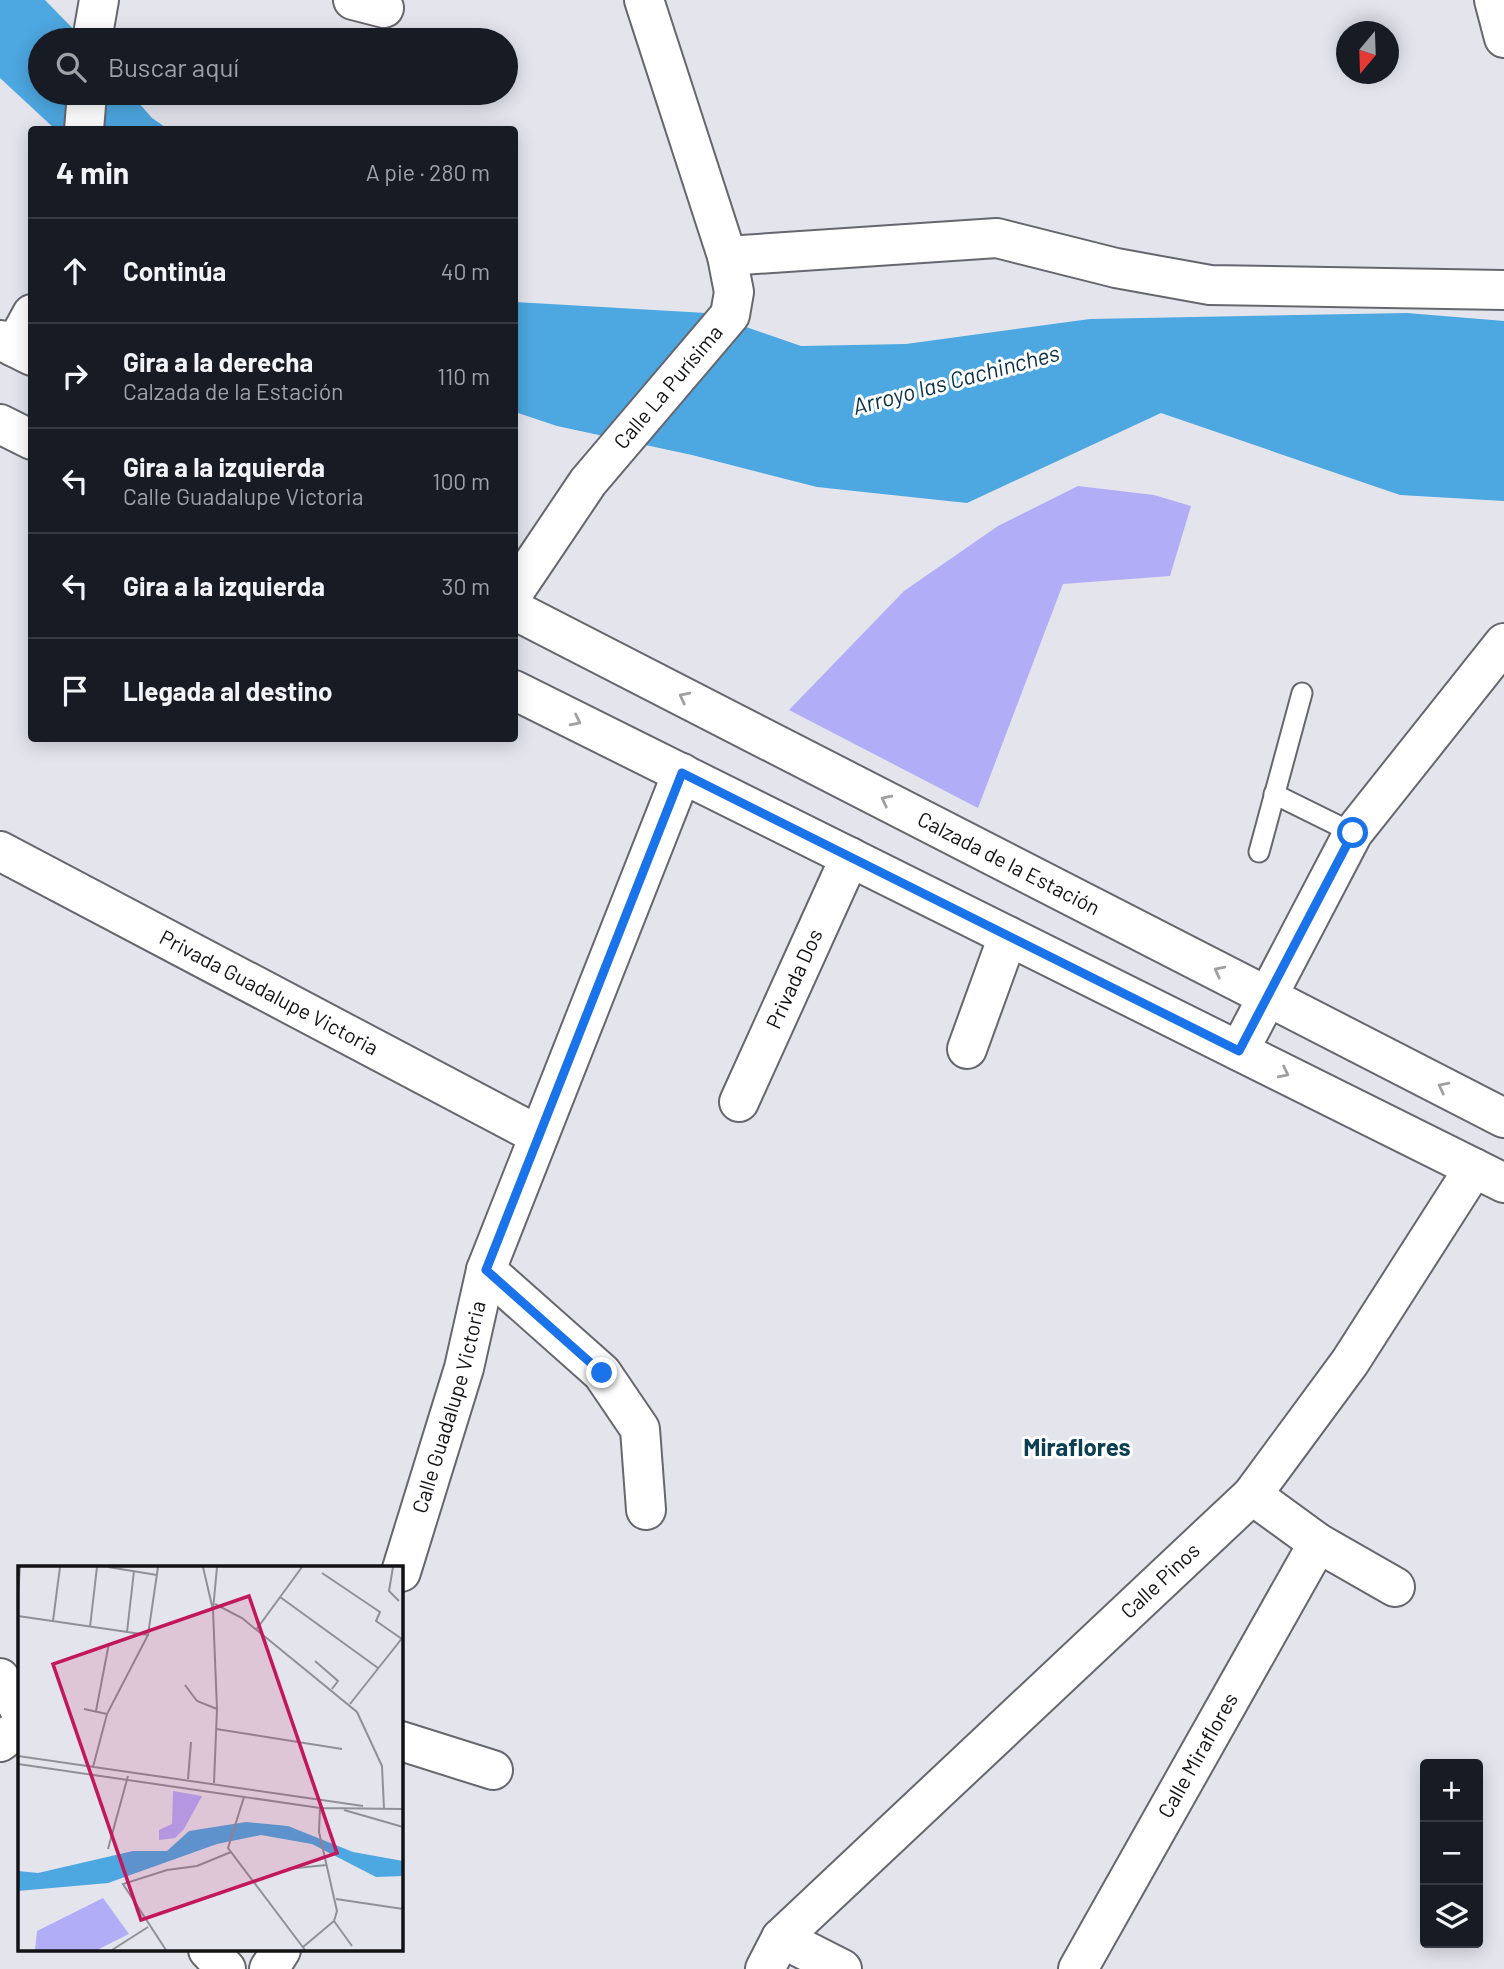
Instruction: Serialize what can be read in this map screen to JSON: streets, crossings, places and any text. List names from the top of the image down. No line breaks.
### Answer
{"streets":{"street":["Calle La Purísima","Calzada de la Estación","Privada Dos","Privada Guadalupe Victoria","Calle Guadalupe Victoria","Calle Pinos","Calle Miraflores"]},"crossings":[["Privada Guadalupe Victoria","Calle Guadalupe Victoria"]],"districts":["Miraflores"],"water":["Arroyo las Cachinches"],"north":"bottom","page":{"search":"Buscar aquí","heading":["4 min","A pie · 280 m"],"list":[["Continúa","40 m"],["Gira a la derecha","Calzada de la Estación","110 m"],["Gira a la izquierda","Calle Guadalupe Victoria","100 m"],["Gira a la izquierda","30 m"],"Llegada al destino"],"map_buttons":["+","−"]}}
